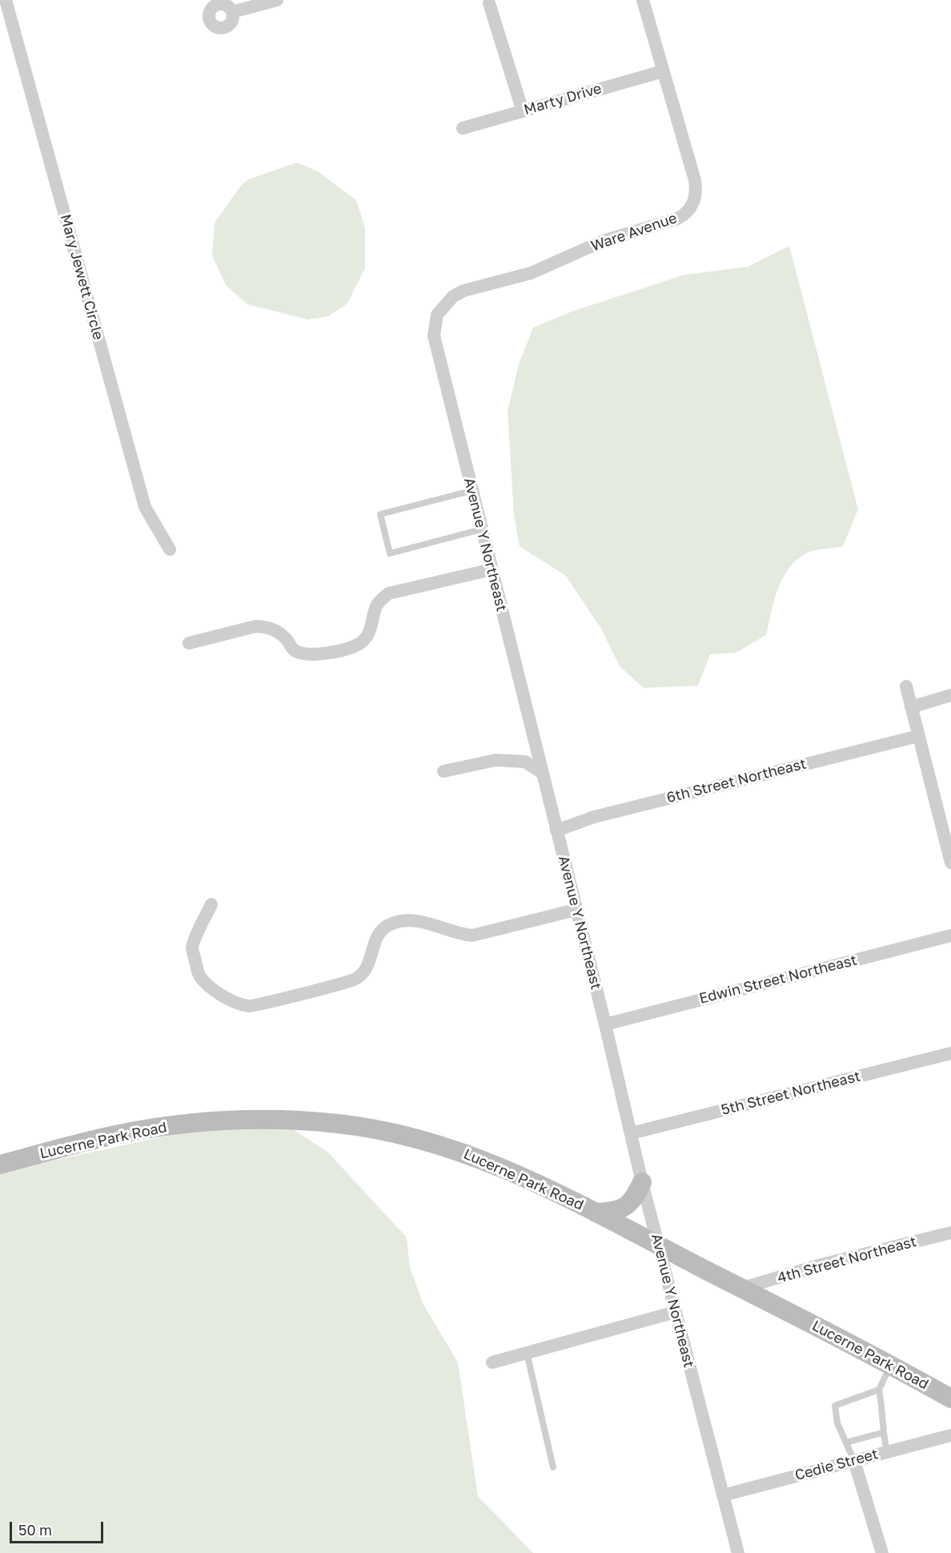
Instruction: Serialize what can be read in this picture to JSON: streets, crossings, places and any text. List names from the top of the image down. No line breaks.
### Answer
{"streets":{"main road":["Lucerne Park Road"],"street":["Marty Drive","Ware Avenue","Mary Jewett Circle","Avenue Y Northeast","6th Street Northeast","Edwin Street Northeast","5th Street Northeast","4th Street Northeast","Cedie Street"]},"crossings":[["Marty Drive","Ware Avenue"],["Ware Avenue","Avenue Y Northeast"],["Avenue Y Northeast","6th Street Northeast"],["Avenue Y Northeast","Edwin Street Northeast"],["Avenue Y Northeast","5th Street Northeast"],["Avenue Y Northeast","Lucerne Park Road"],["Avenue Y Northeast","Cedie Street"],["Lucerne Park Road","4th Street Northeast"]],"scale_bar":"50 m"}
